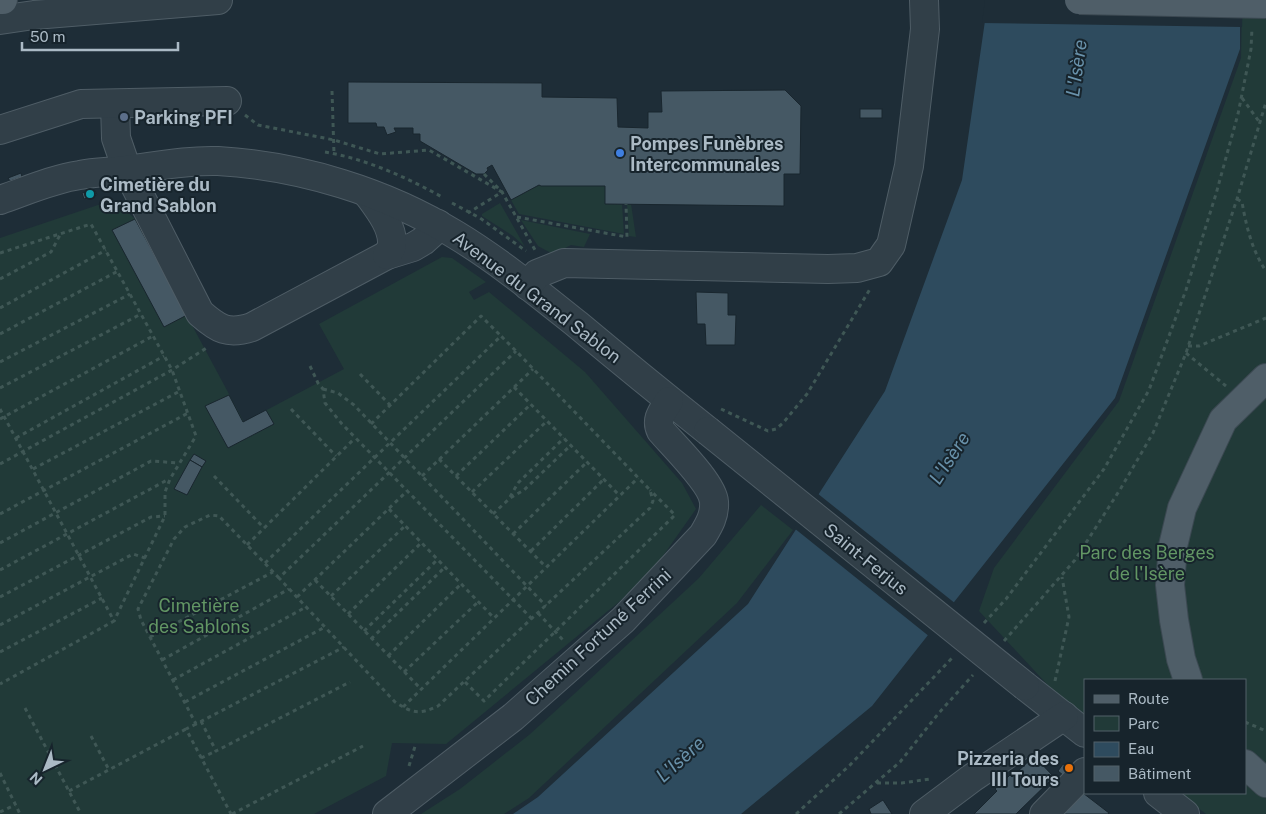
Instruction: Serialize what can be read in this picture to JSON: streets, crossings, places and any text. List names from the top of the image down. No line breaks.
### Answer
{"streets":{"street":["Avenue du Grand Sablon","Saint-Ferjus","Chemin Fortuné Ferrini"]},"crossings":[["Avenue du Grand Sablon","Saint-Ferjus"],["Avenue du Grand Sablon","Chemin Fortuné Ferrini"]],"water":["L'Isère"],"parks":["Parc des Berges de l'Isère","Cimetière des Sablons"],"places":["Parking PFI","Pompes Funèbres Intercommunales","Cimetière du Grand Sablon","Pizzeria des III Tours"],"legend":["Route","Parc","Eau","Bâtiment"],"scale_bar":"50 m","north":"bottom left"}
